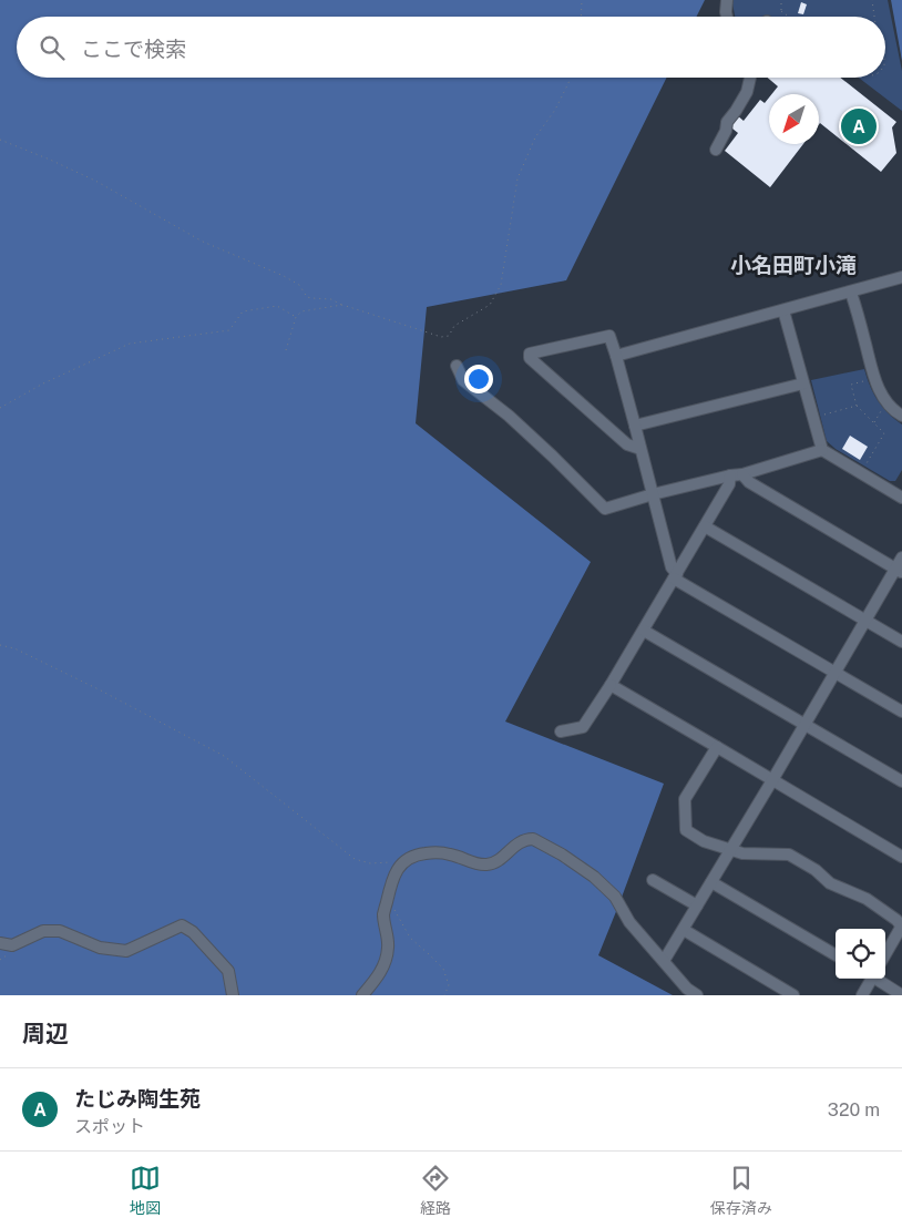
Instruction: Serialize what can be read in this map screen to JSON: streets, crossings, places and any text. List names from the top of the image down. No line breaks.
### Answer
{"districts":["小名田町小滝"],"north":"bottom left","page":{"search":"ここで検索","pins":"A","heading":"周辺","list":[{"mark":"A","name":"たじみ陶生苑","note":"スポット","value":"320 m"}],"nav":["地図","経路","保存済み"]}}
